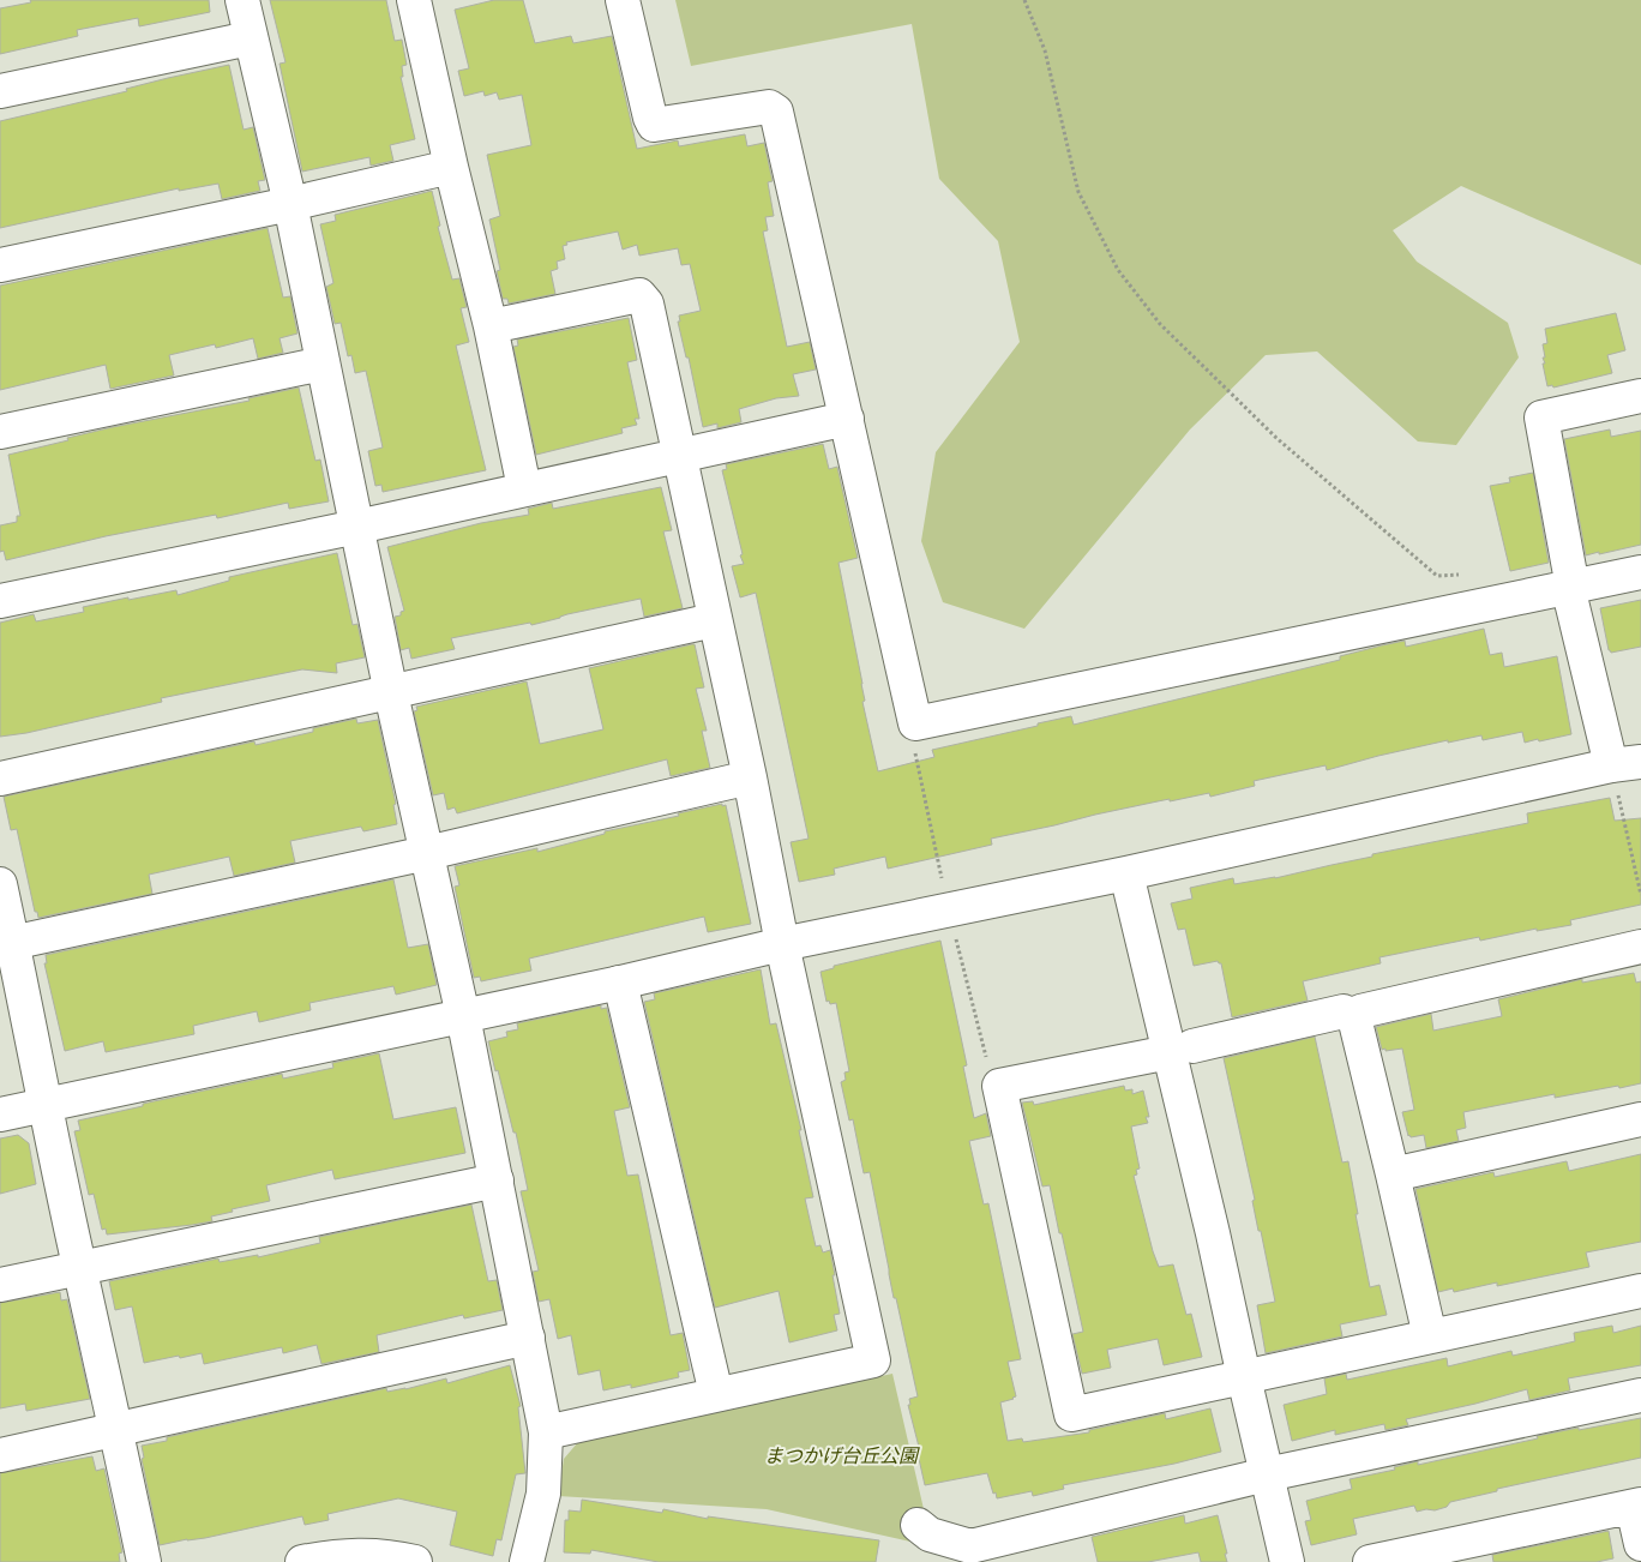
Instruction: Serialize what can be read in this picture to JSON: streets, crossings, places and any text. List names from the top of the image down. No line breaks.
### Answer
{"parks":["まつかげ台丘公園"]}
